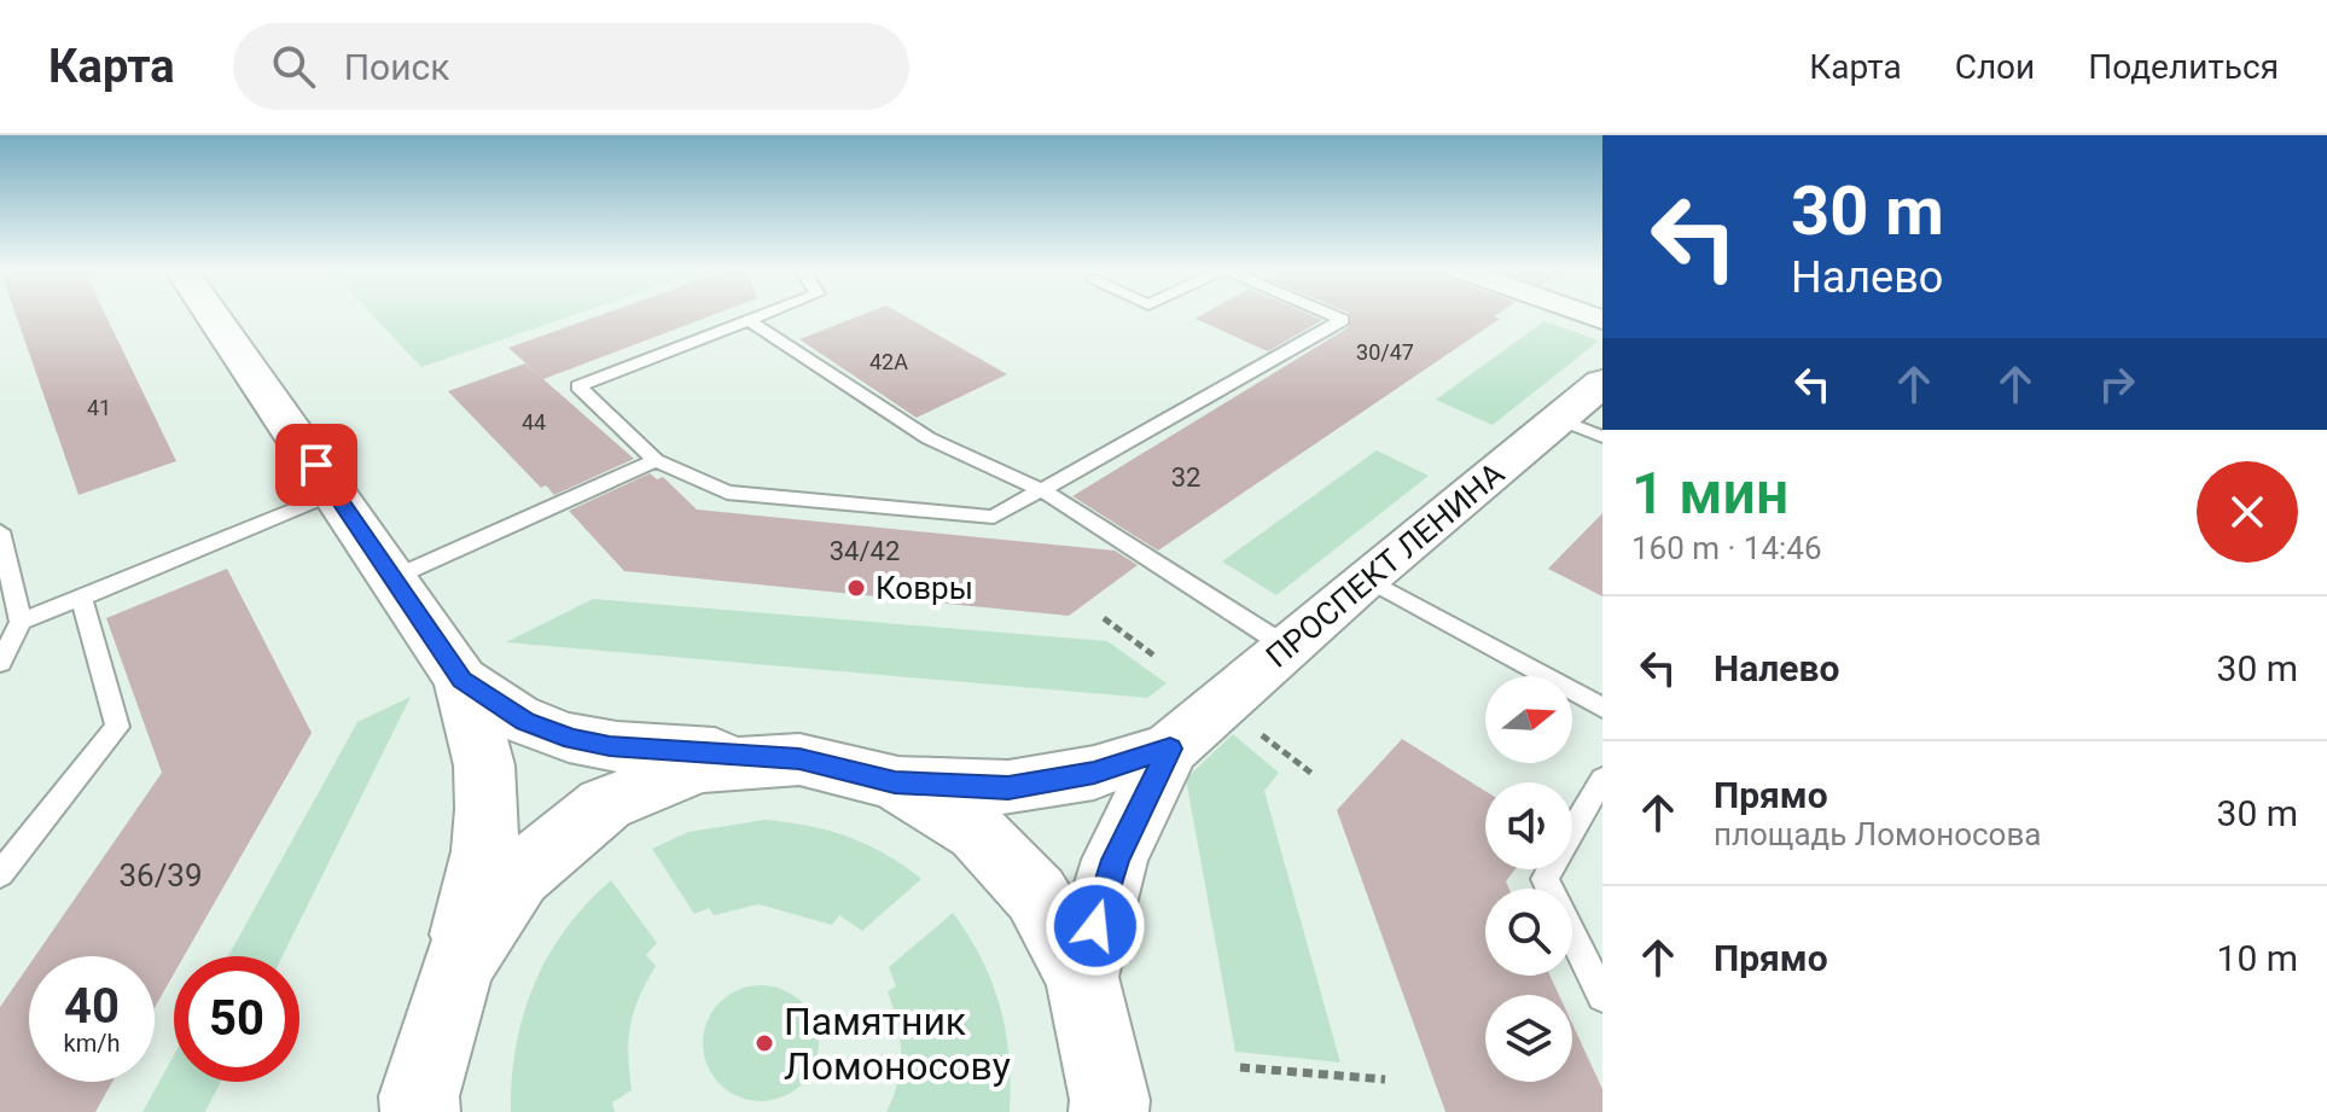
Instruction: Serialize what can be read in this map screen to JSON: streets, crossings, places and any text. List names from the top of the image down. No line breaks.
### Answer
{"streets":{"main road":["ПРОСПЕКТ ЛЕНИНА"]},"places":["Ковры","Памятник Ломоносову"],"house_numbers":["30/47","42А","41","44","32","34/42","36/39"],"north":"right","page":{"header":"Карта","search":"Поиск","nav":["Карта","Слои","Поделиться"],"turn":["30 m","Налево"],"heading":["1 мин","160 m · 14:46"],"list":[{"name":"Налево","value":"30 m"},{"name":"Прямо","note":"площадь Ломоносова","value":"30 m"},{"name":"Прямо","value":"10 m"}],"speed":"40 km/h","limit":"50"}}
